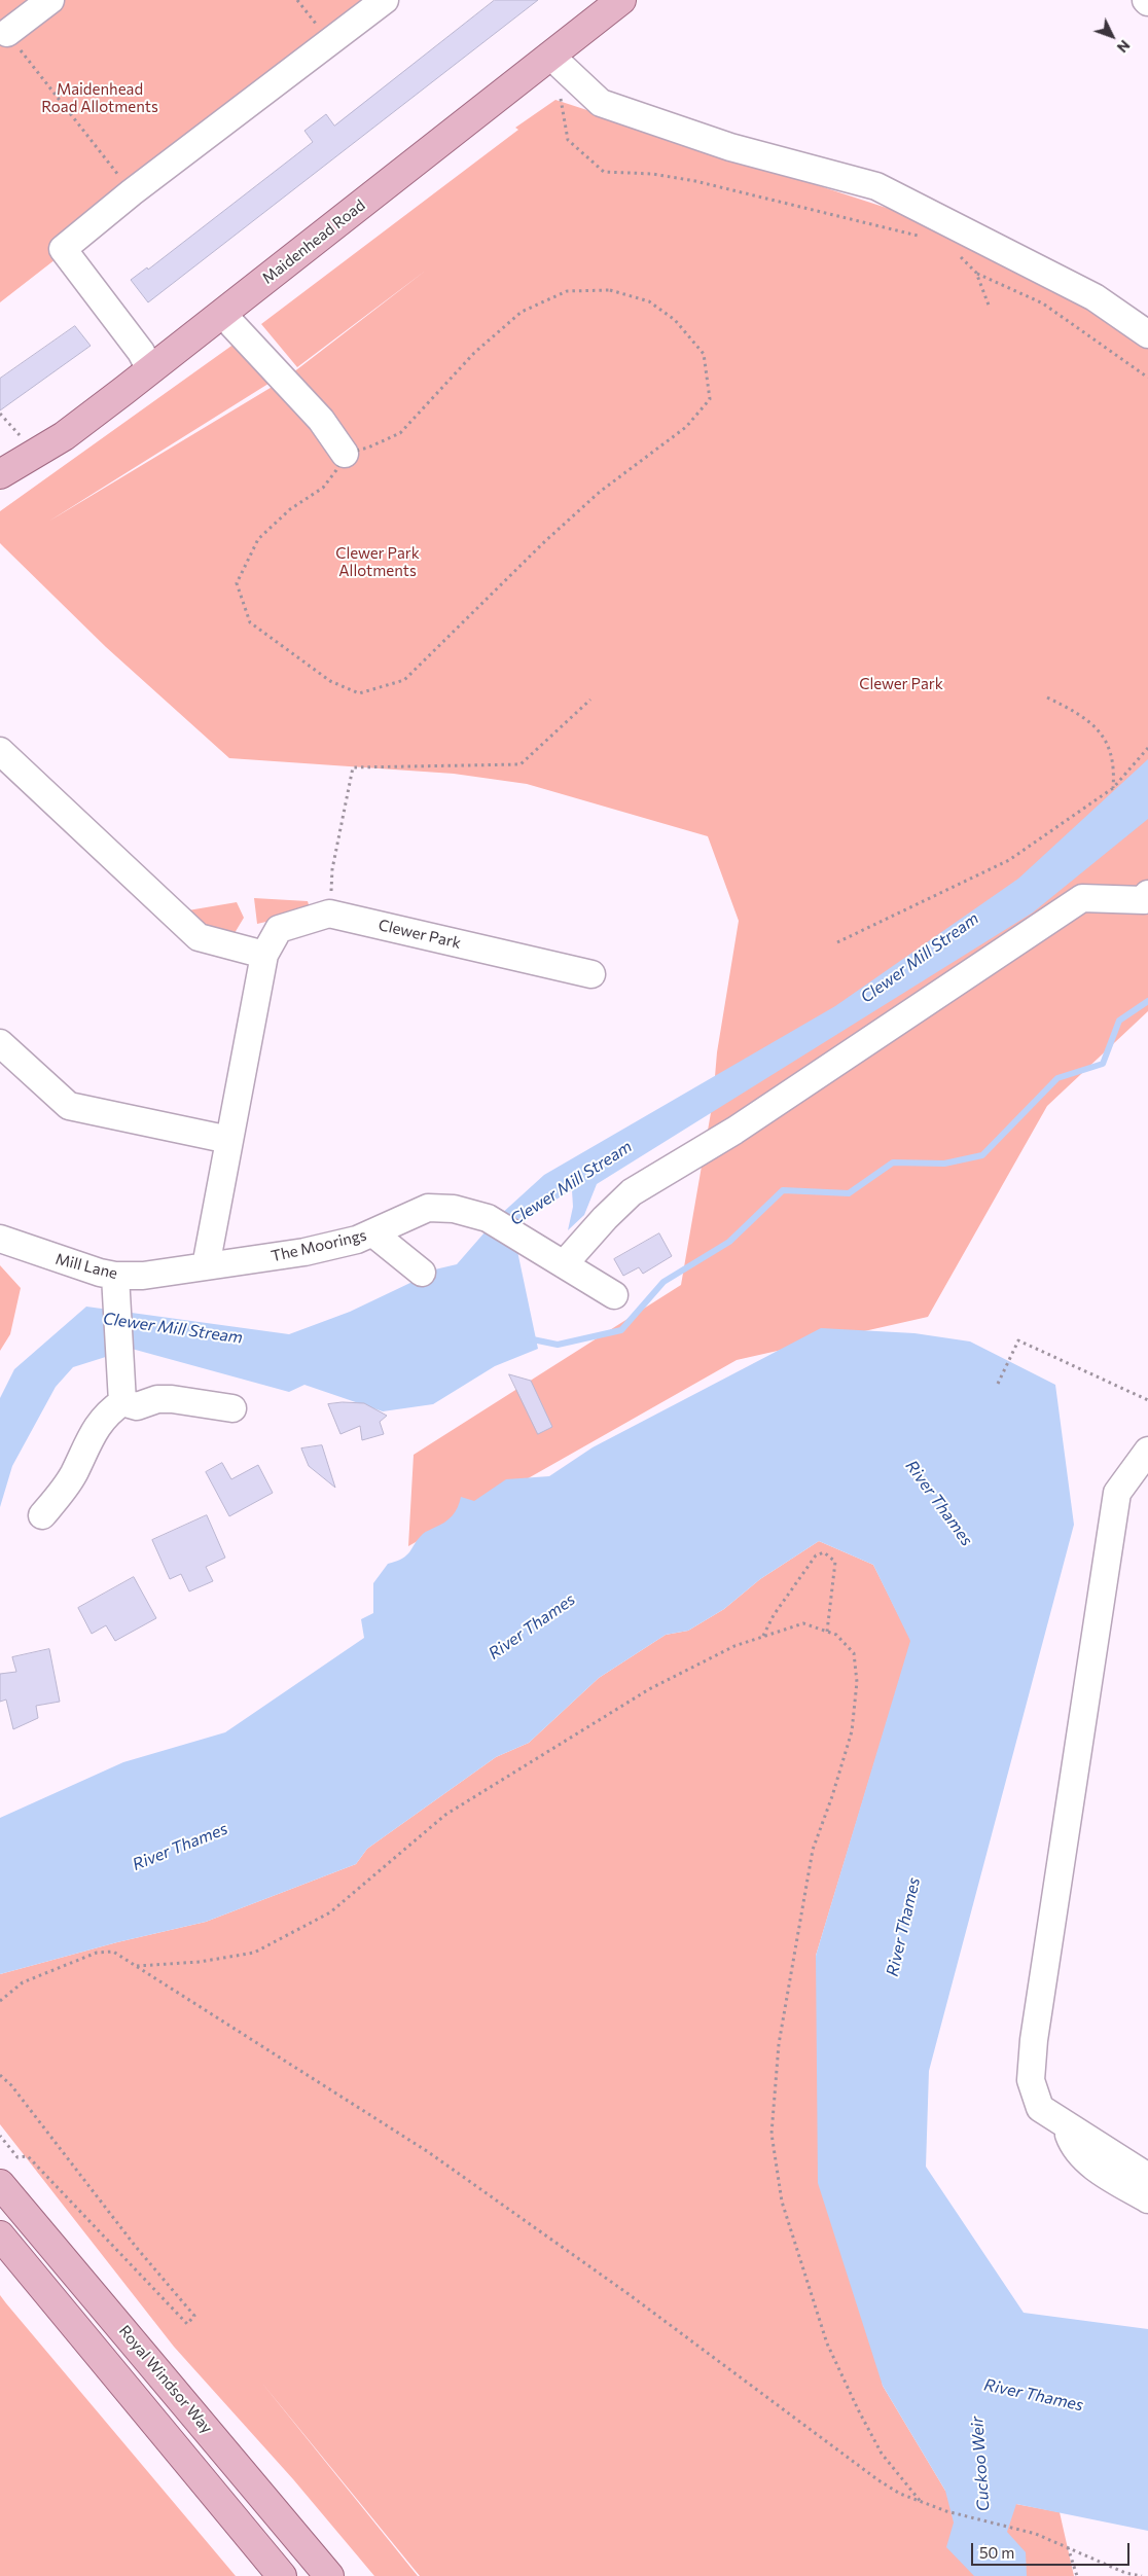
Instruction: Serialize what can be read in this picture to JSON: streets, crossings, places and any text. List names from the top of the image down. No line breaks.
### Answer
{"streets":{"main road":["Maidenhead Road","Royal Windsor Way"],"street":["Clewer Park","The Moorings","Mill Lane"]},"crossings":[["The Moorings","Mill Lane"]],"water":["Clewer Mill Stream","River Thames","Cuckoo Weir"],"parks":["Maidenhead Road Allotments","Clewer Park Allotments","Clewer Park"],"scale_bar":"50 m","north":"bottom right"}
